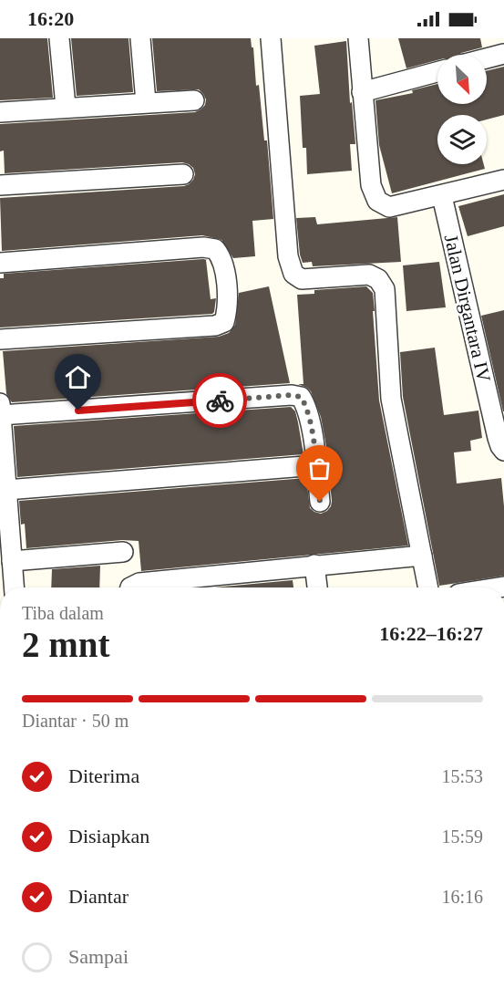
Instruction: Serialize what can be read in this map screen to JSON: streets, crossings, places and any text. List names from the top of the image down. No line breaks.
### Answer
{"streets":{"street":["Jalan Dirgantara IV"]},"north":"bottom right","page":{"status":"16:20","heading":["2 mnt","Tiba dalam","16:22–16:27"],"bar":"Diantar · 50 m","list":[["Diterima","15:53"],["Disiapkan","15:59"],["Diantar","16:16"],"Sampai"]}}
